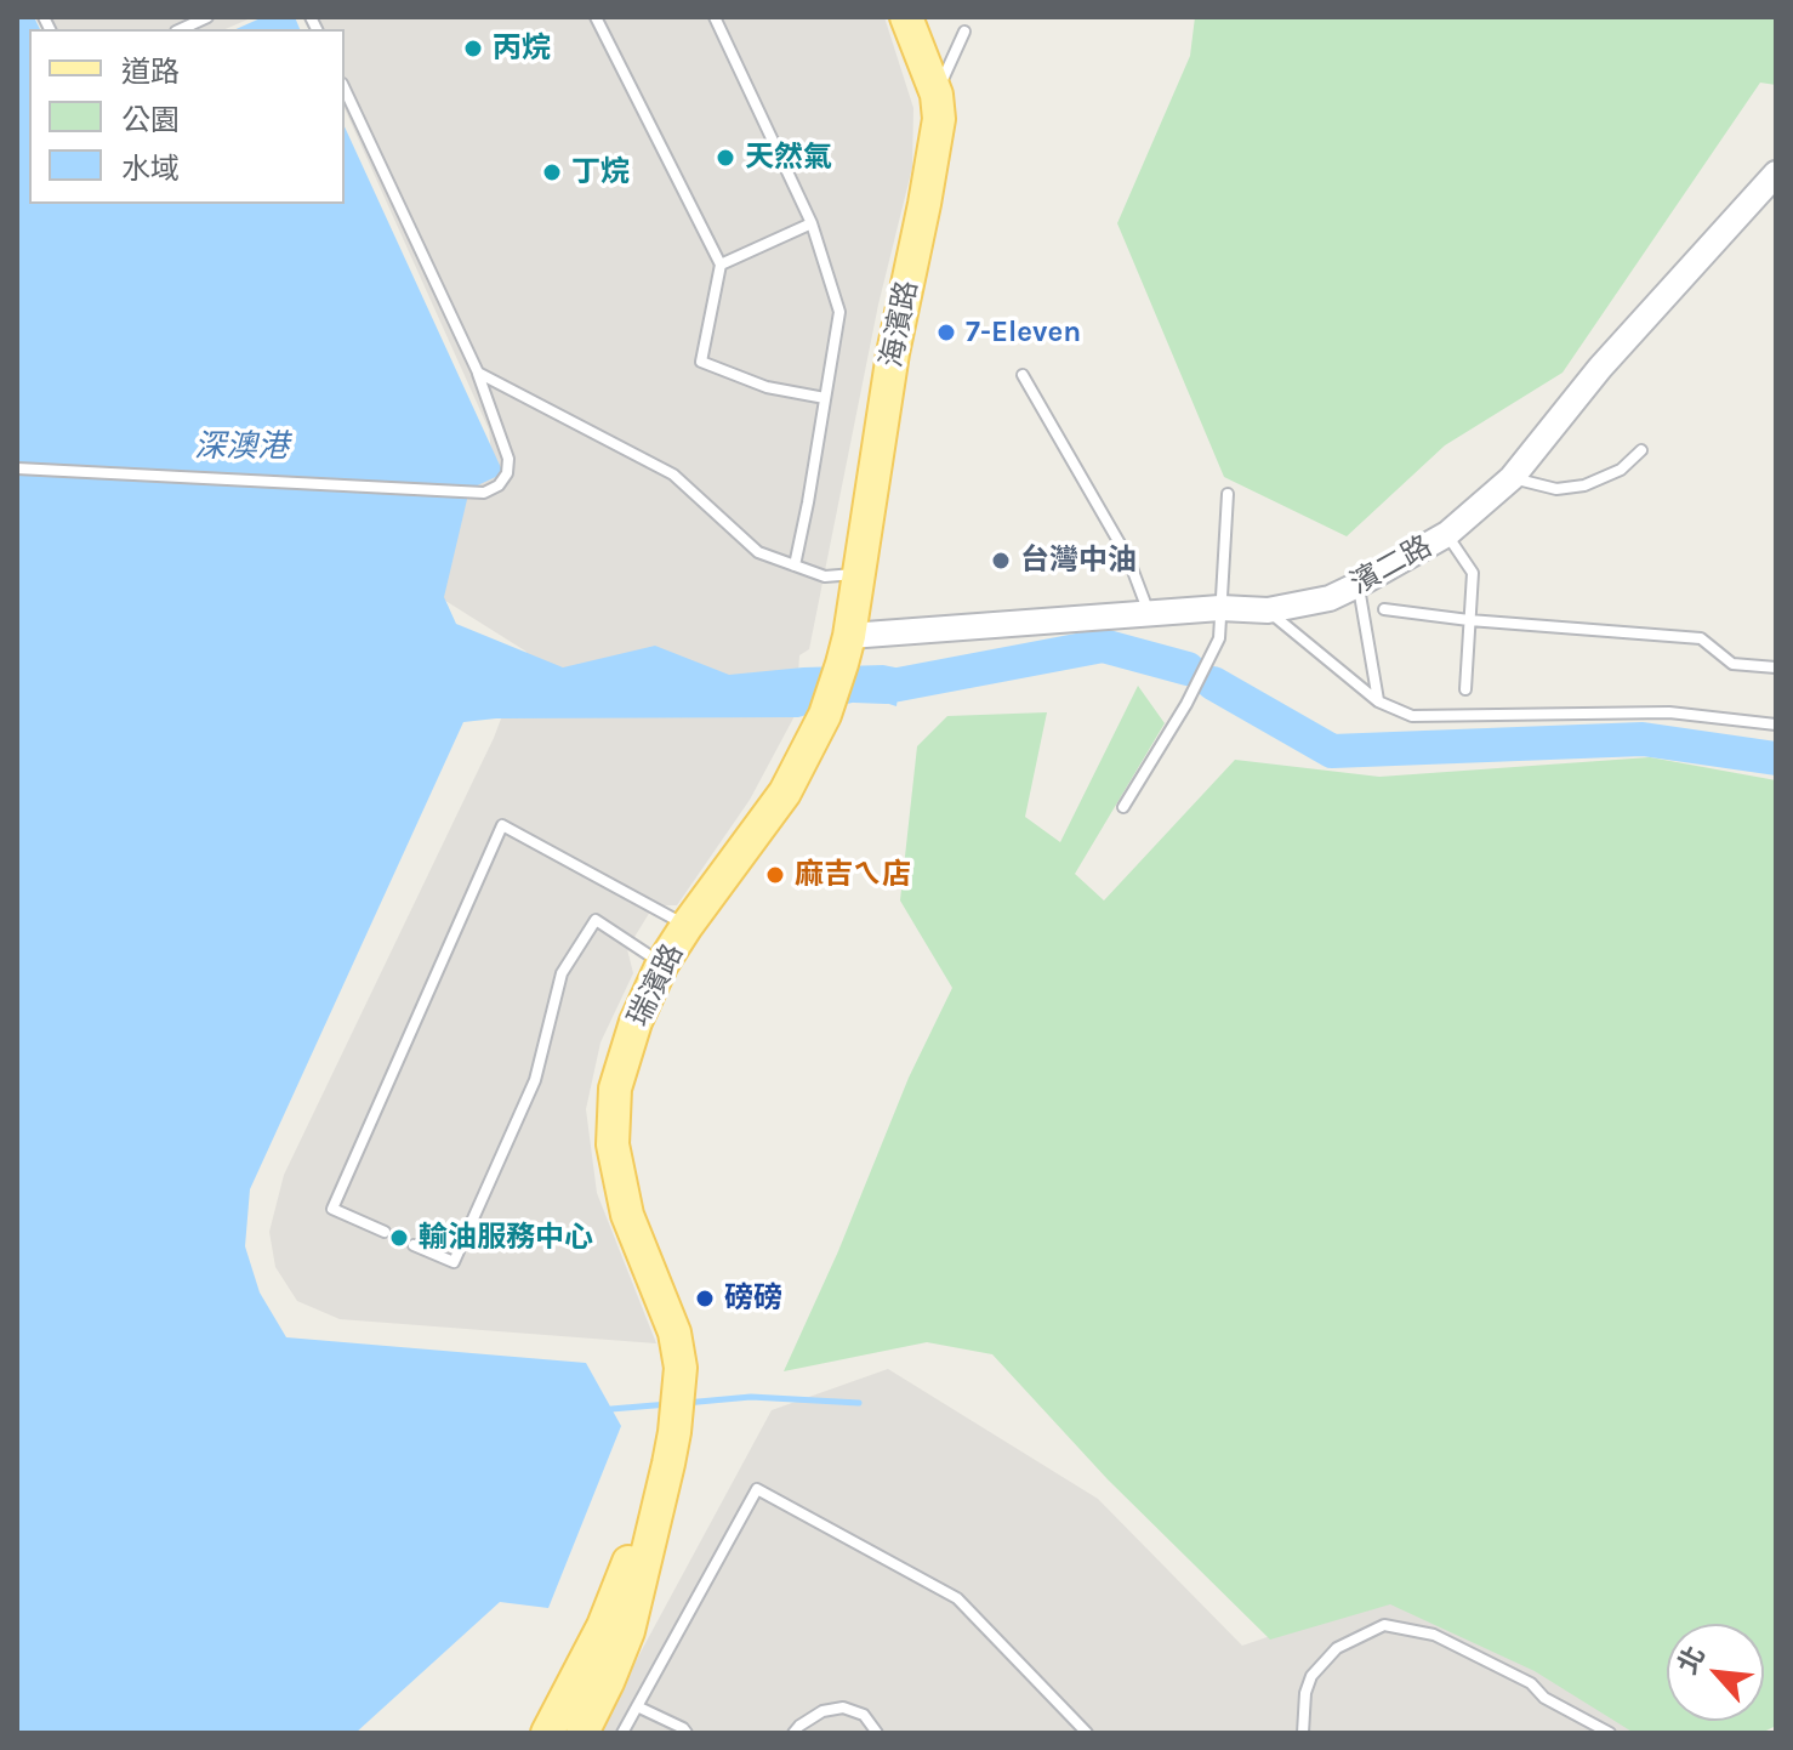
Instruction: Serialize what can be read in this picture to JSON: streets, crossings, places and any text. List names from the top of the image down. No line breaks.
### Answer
{"streets":{"main road":["海濱路","瑞濱路"],"street":["濱二路"]},"crossings":[["海濱路","濱二路"],["海濱路","瑞濱路"],["濱二路","瑞濱路"]],"water":["深澳港"],"places":["丙烷","天然氣","丁烷","7-Eleven","台灣中油","麻吉ㄟ店","輸油服務中心","磅磅"],"legend":["道路","公園","水域"],"north":"top left"}
